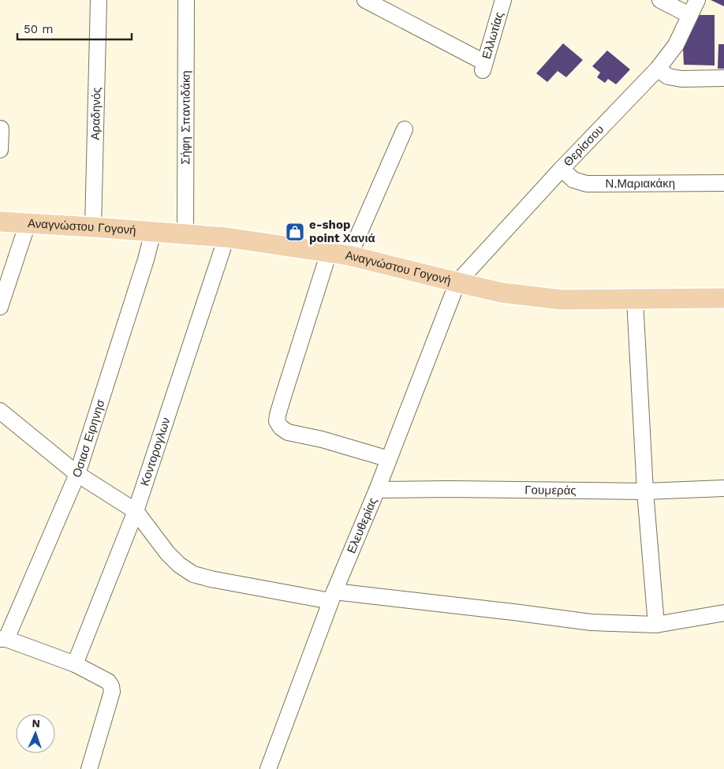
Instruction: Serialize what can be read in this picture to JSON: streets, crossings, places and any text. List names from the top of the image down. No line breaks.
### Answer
{"streets":{"main road":["Αναγνώστου Γογονή"],"street":["Ελλωτίας","Αραδηνός","Σήφη Σπαντιδάκη","Θερίσσου","Ν.Μαριακάκη","Οσιασ Ειρηνησ","Κοντορογλων","Γουμεράς","Ελευθερίας"]},"crossings":[["Αραδηνός","Αναγνώστου Γογονή"],["Σήφη Σπαντιδάκη","Αναγνώστου Γογονή"],["Θερίσσου","Ν.Μαριακάκη"],["Θερίσσου","Αναγνώστου Γογονή"],["Θερίσσου","Ελευθερίας"],["Αναγνώστου Γογονή","Οσιασ Ειρηνησ"],["Αναγνώστου Γογονή","Κοντορογλων"],["Αναγνώστου Γογονή","Ελευθερίας"],["Γουμεράς","Ελευθερίας"]],"places":{"shop":["e-shop point Χανιά"]},"scale_bar":"50 m","north":"top"}
